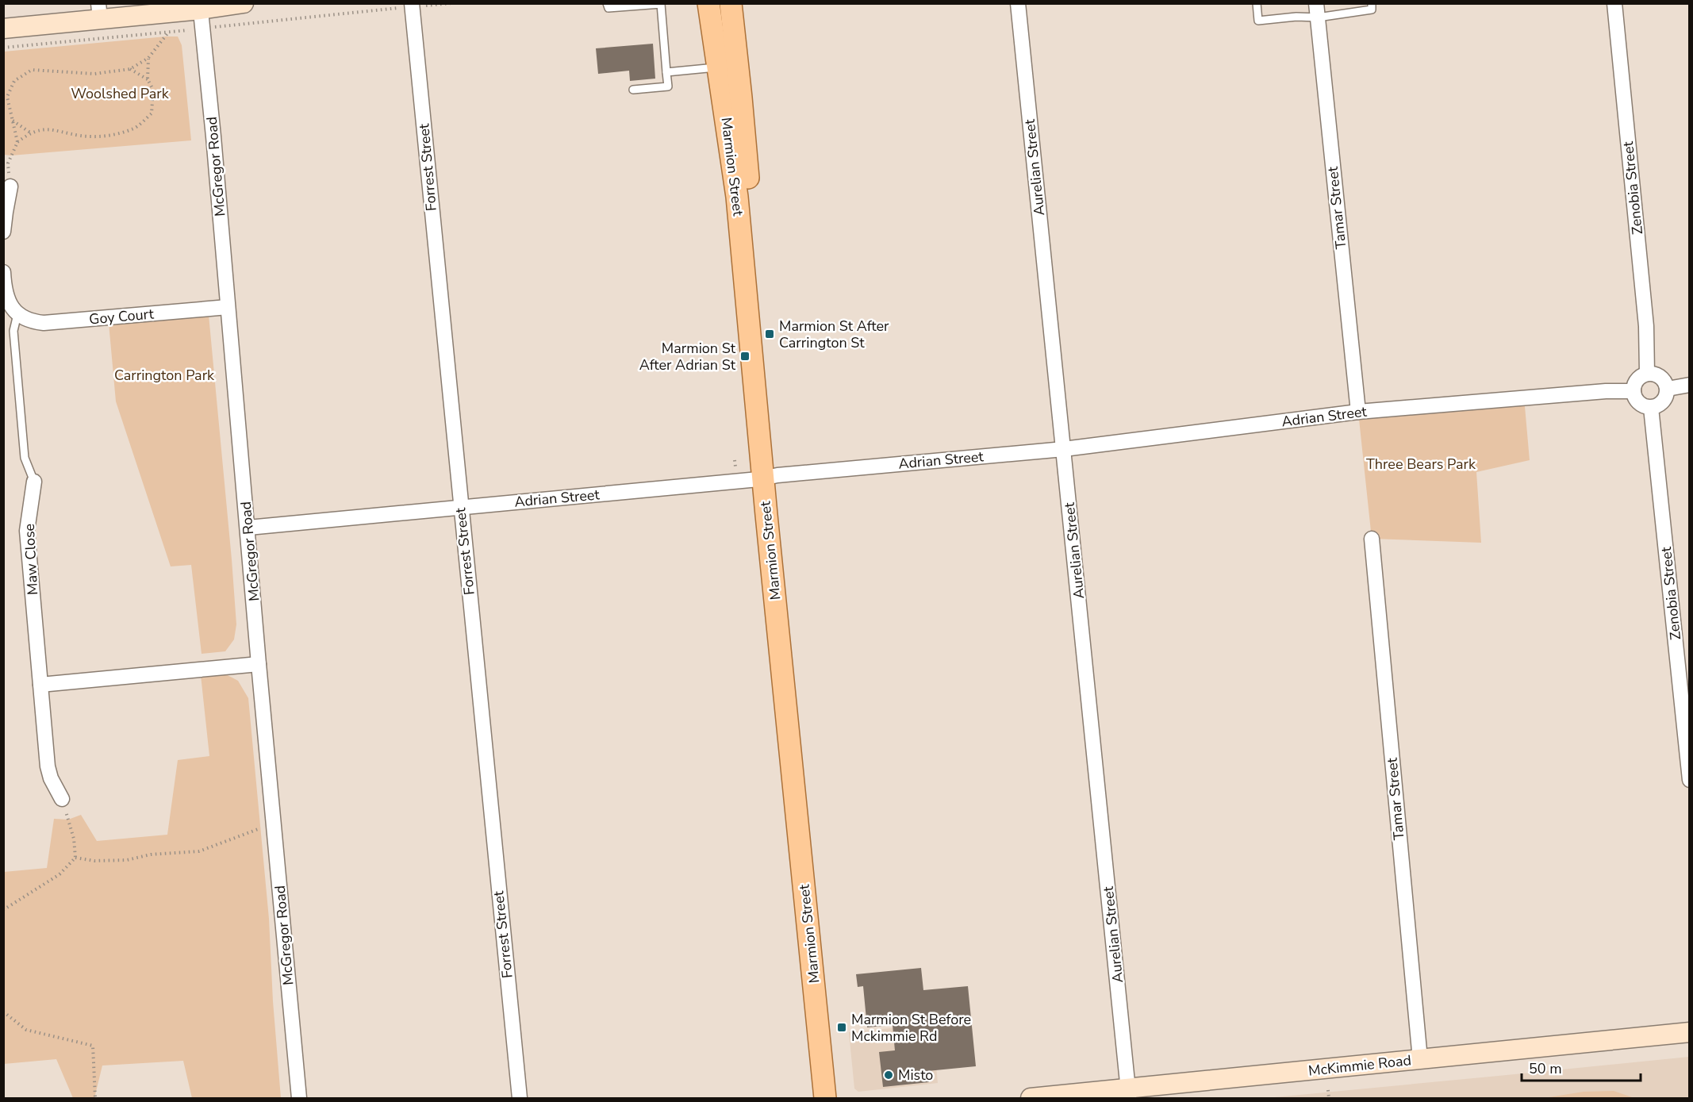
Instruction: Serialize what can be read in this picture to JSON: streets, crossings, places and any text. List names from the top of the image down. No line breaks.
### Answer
{"streets":{"main road":["Marmion Street","McKimmie Road"],"street":["McGregor Road","Forrest Street","Aurelian Street","Zenobia Street","Tamar Street","Goy Court","Adrian Street","Maw Close"]},"crossings":[["McGregor Road","Goy Court"],["McGregor Road","Adrian Street"],["Marmion Street","Adrian Street"],["Forrest Street","Adrian Street"],["Aurelian Street","Adrian Street"],["Aurelian Street","McKimmie Road"],["Zenobia Street","Adrian Street"],["Tamar Street","Adrian Street"],["Tamar Street","McKimmie Road"],["Goy Court","Maw Close"]],"parks":["Woolshed Park","Carrington Park","Three Bears Park"],"places":{"transit":["Marmion St After Carrington St","Marmion St After Adrian St","Marmion St Before Mckimmie Rd"],"other":["Misto"]},"scale_bar":"50 m"}
